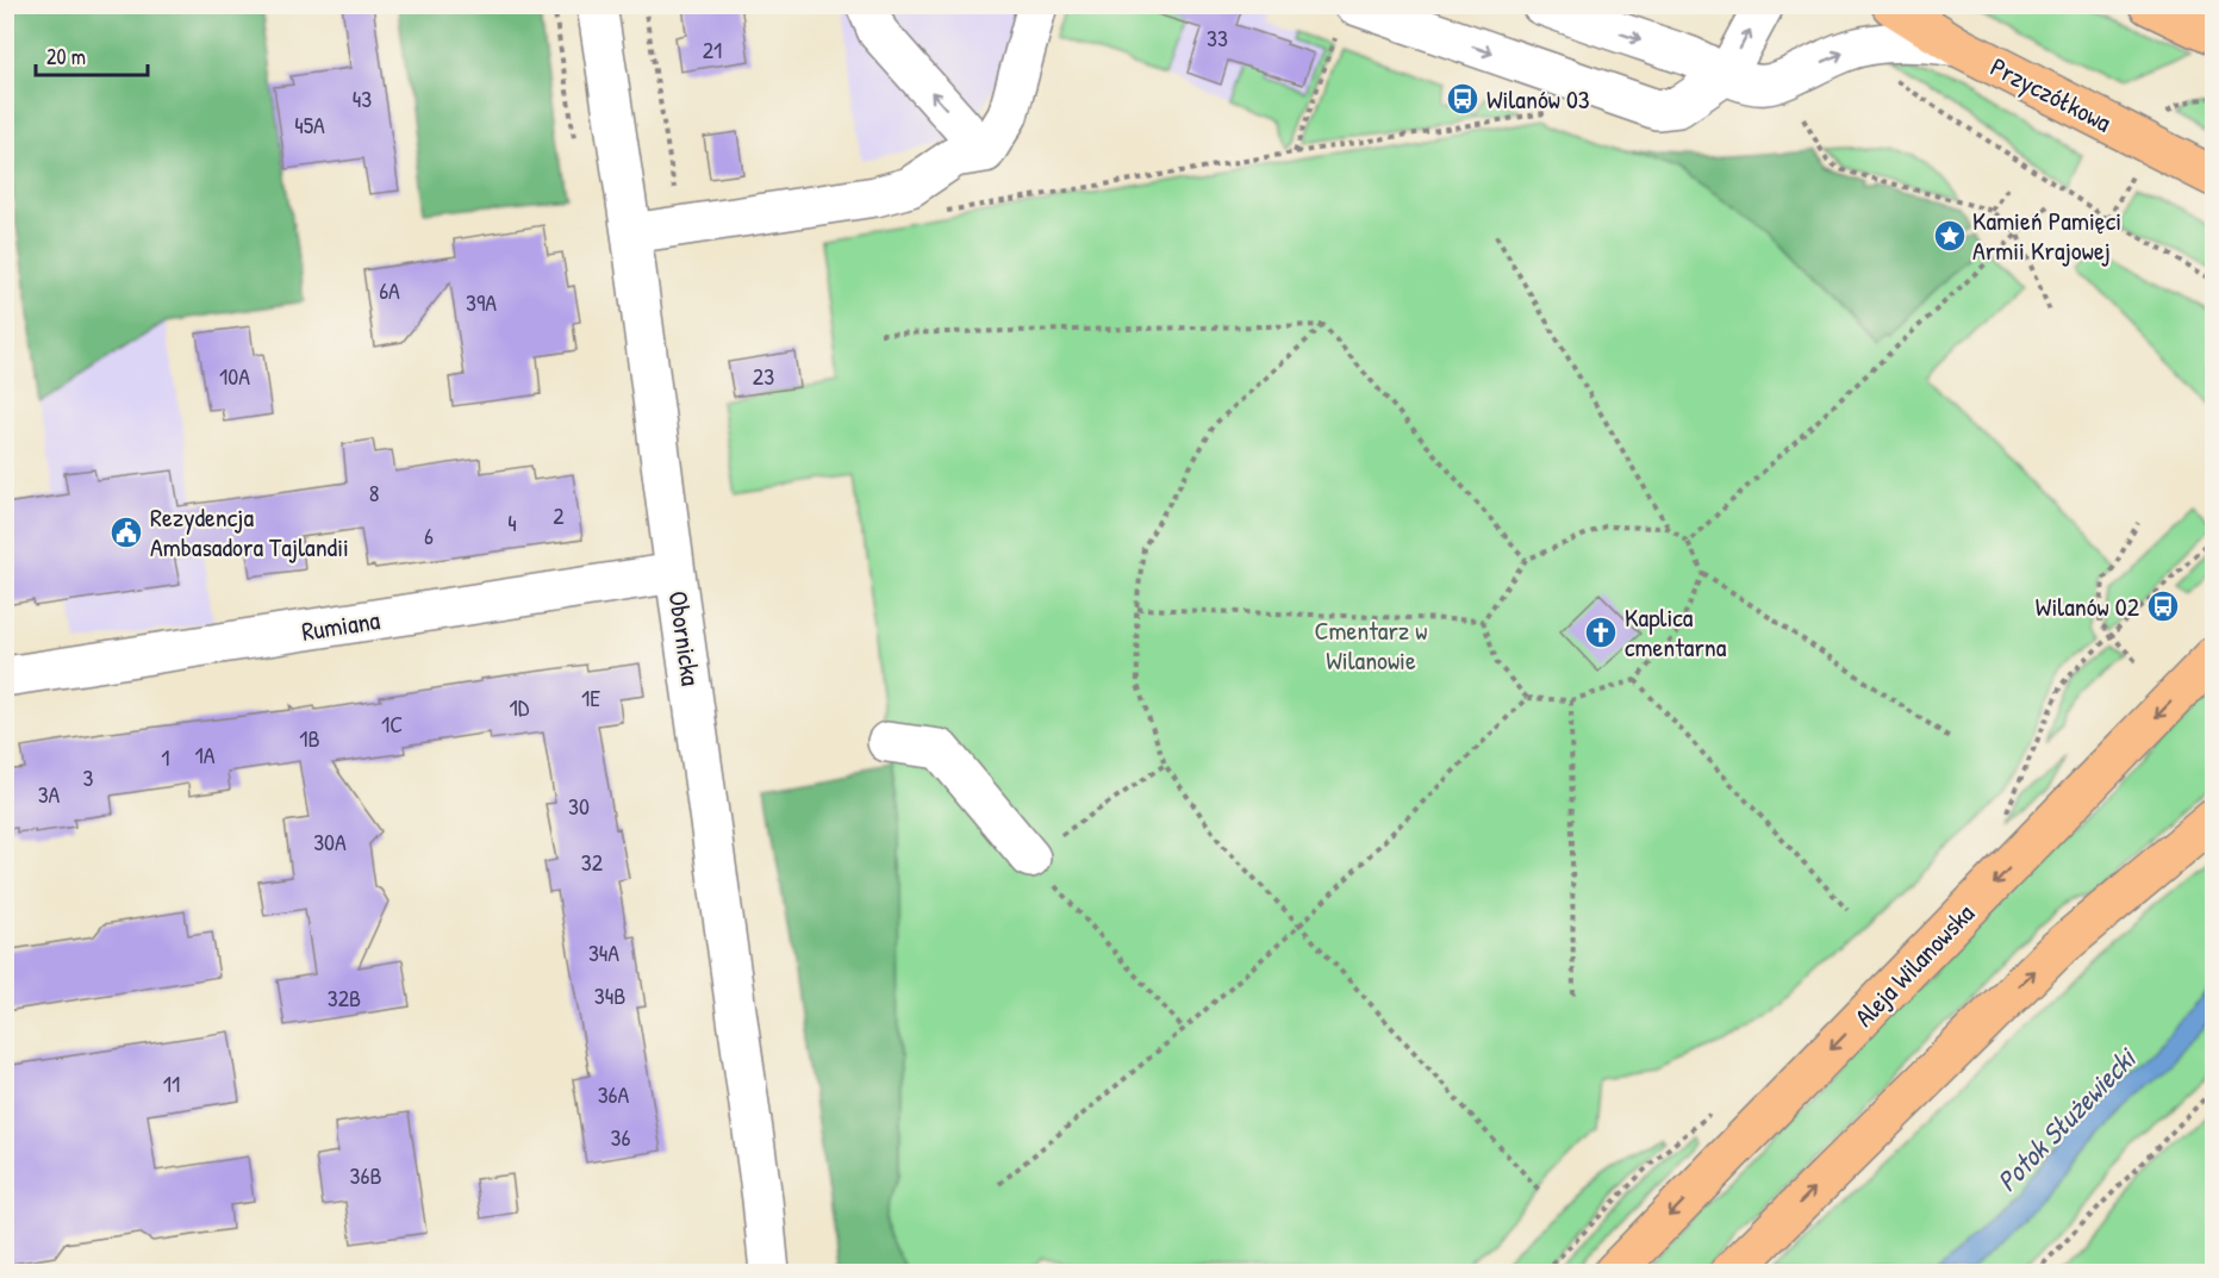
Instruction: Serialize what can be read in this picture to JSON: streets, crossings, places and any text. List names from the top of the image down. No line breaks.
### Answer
{"streets":{"main road":["Przyczółkowa","Aleja Wilanowska"],"street":["Rumiana","Obornicka"]},"crossings":[["Rumiana","Obornicka"]],"water":["Potok Służewiecki"],"parks":["Cmentarz w Wilanowie"],"places":{"bus stop":["Wilanów 03","Wilanów 02"],"place":["Kamień Pamięci Armii Krajowej"],"public building":["Rezydencja Ambasadora Tajlandii"],"church":["Kaplica cmentarna"]},"house_numbers":["33","21","43","45A","6A","39A","10A","23","8","2","4","6","1E","1D","1C","1B","1A","1","3","3A","30","30A","32","34A","34B","32B","11","36A","36","36B"],"scale_bar":"20 m"}
